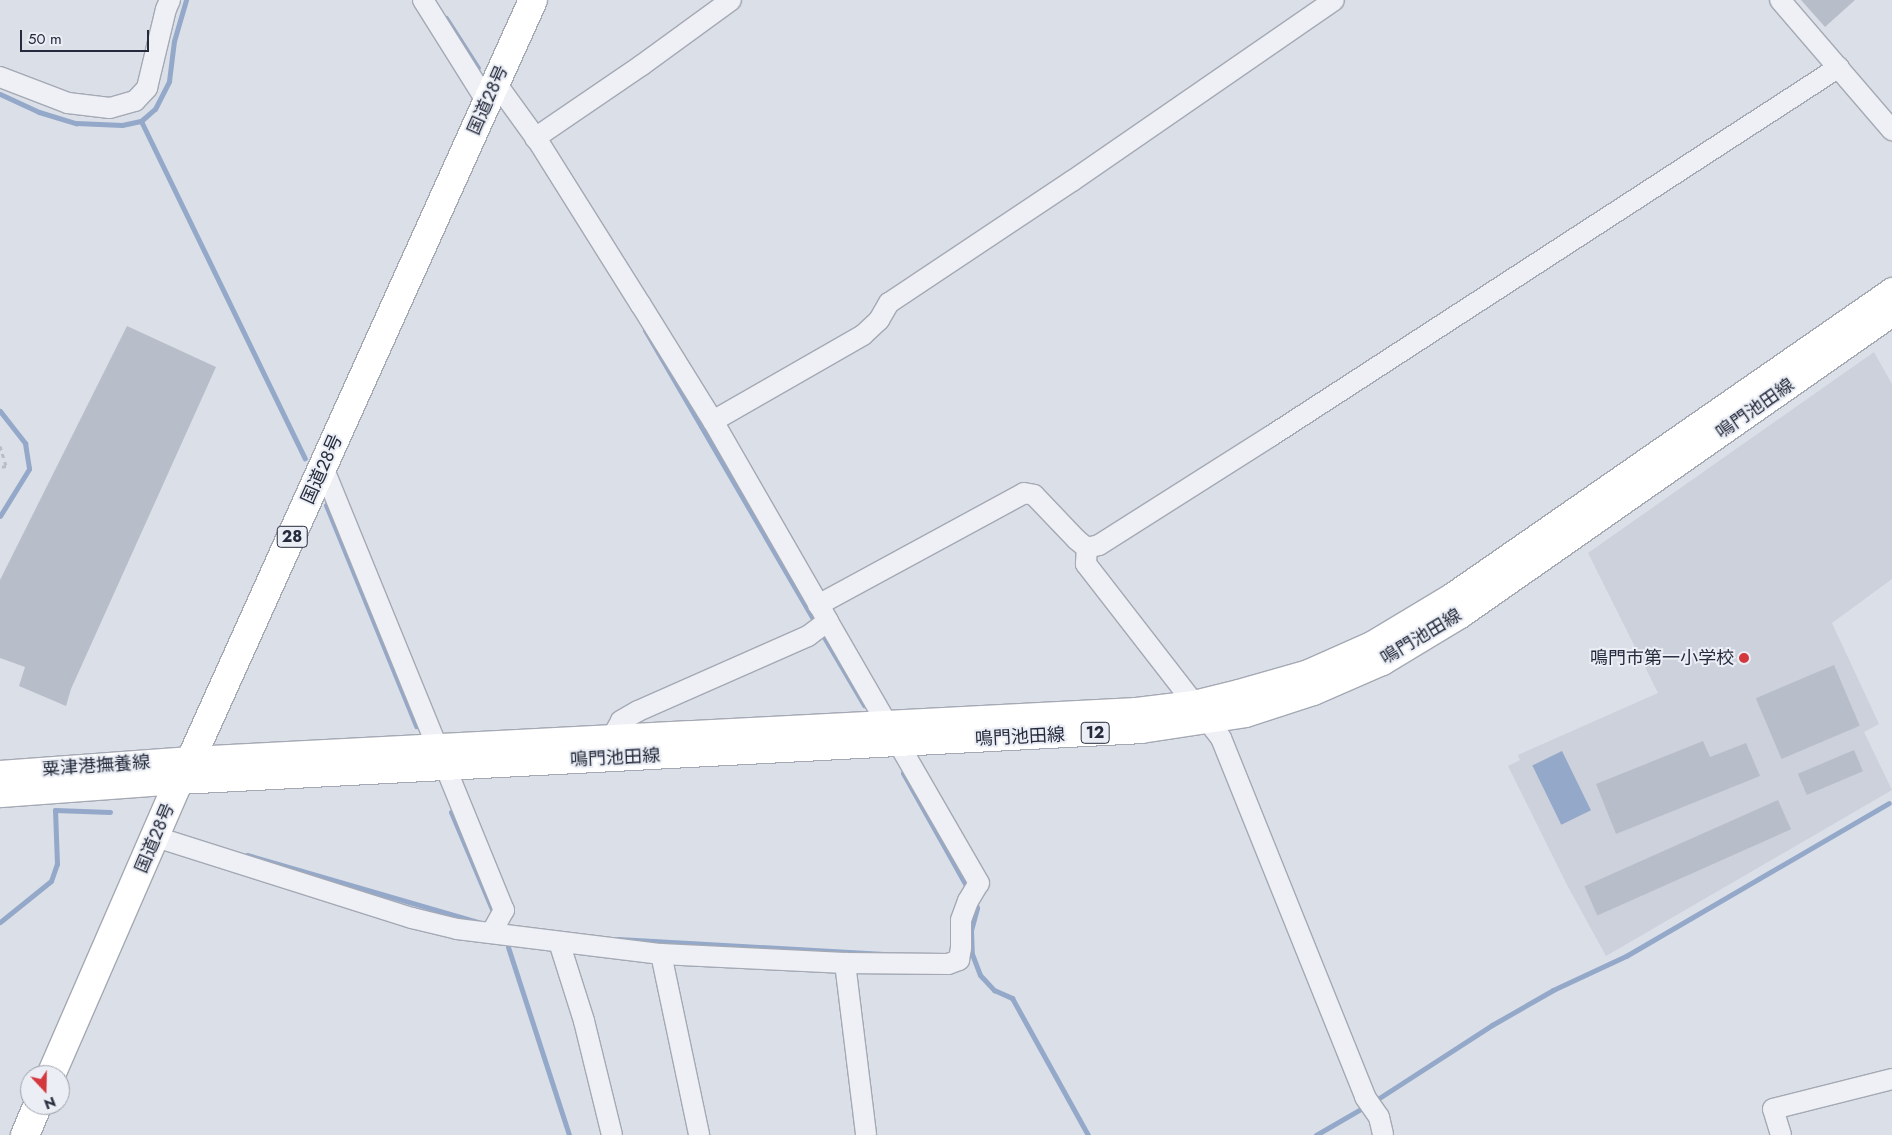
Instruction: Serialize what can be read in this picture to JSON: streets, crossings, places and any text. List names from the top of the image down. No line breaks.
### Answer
{"streets":{"highway":["国道28号","28"],"main road":["鳴門池田線","12","粟津港撫養線"]},"crossings":[["国道28号","鳴門池田線"],["国道28号","粟津港撫養線"],["鳴門池田線","粟津港撫養線"]],"places":["鳴門市第一小学校"],"scale_bar":"50 m","north":"bottom"}
